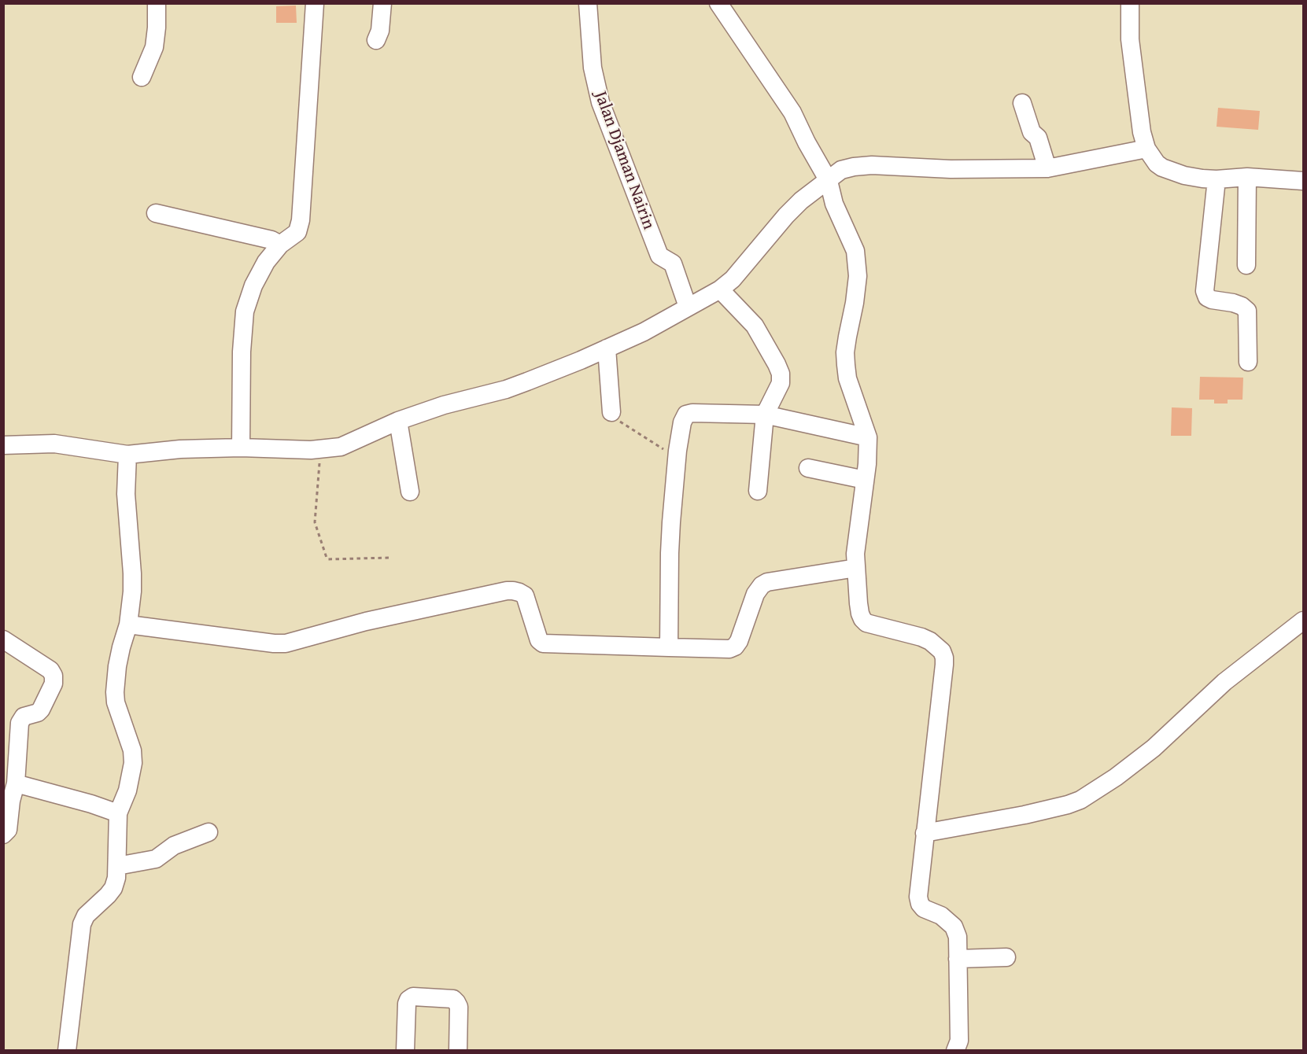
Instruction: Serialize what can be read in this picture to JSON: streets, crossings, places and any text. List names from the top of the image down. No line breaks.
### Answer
{"streets":{"street":["Jalan Djaman Nairin"]}}
